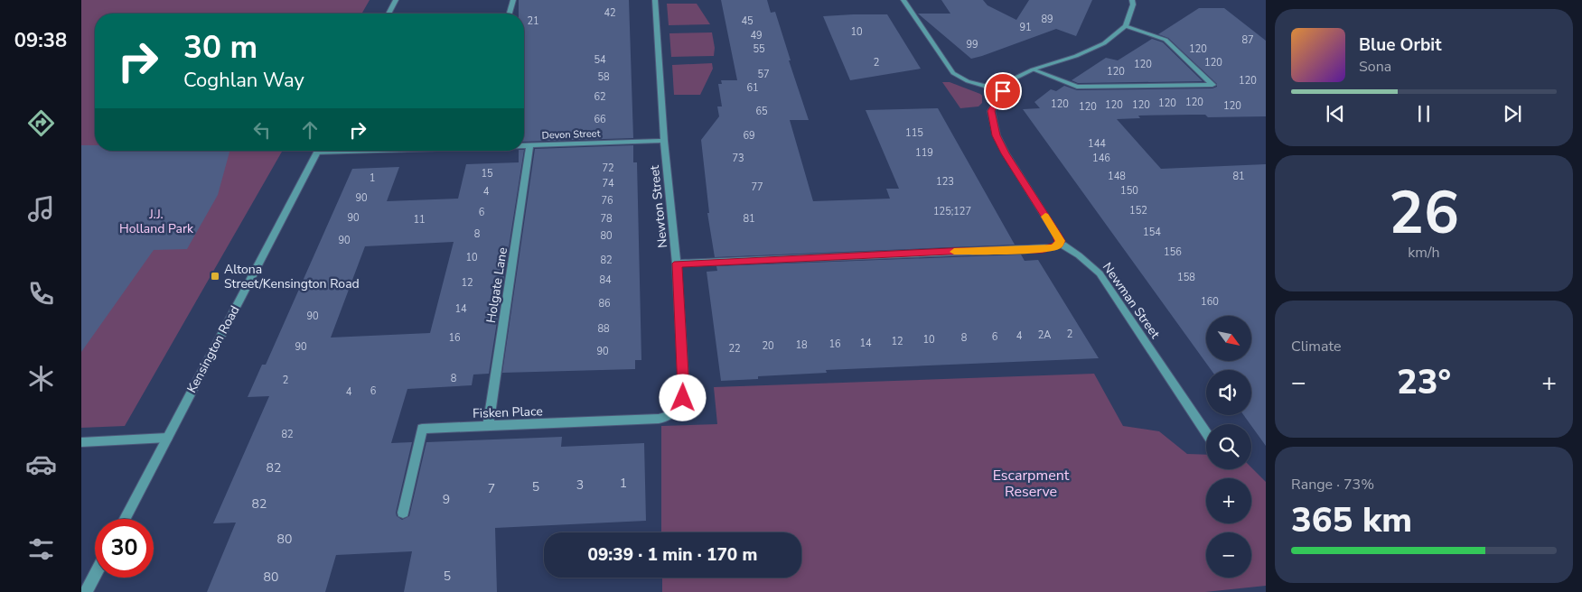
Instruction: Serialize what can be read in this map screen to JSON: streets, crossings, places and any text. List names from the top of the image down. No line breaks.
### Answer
{"streets":{"street":["Devon Street","Newton Street","Holgate Lane","Newman Street","Kensington Road","Fisken Place"]},"crossings":[["Devon Street","Newton Street"],["Devon Street","Holgate Lane"],["Newton Street","Fisken Place"],["Holgate Lane","Fisken Place"]],"parks":["J.J. Holland Park","Escarpment Reserve"],"places":{"transit":["Altona Street/Kensington Road"]},"house_numbers":["42","89","21","45","91","10","49","87","99","55","120","54","2","120","120","120","57","58","120","61","62","120","120","120","120","120","120","120","65","66","115","69","144","119","73","146","72","15","148","81","1","123","74","77","150","4","90","76","152","125;127","6","90","78","81","11","154","8","80","90","156","10","82","158","84","12","160","86","14","90","88","2","2A","4","6","16","8","10","12","14","16","18","20","90","22","90","8","2","6","4","82","82","1","3","5","7","9","82","80","5","80"],"north":"bottom right","page":{"tabs":"09:38","turn":["30 m","Coghlan Way"],"song":["Blue Orbit","Sona"],"tile":[["26","km/h"],"Climate",["Range · 73%","365 km"]],"map_buttons":["+","−"],"heat":["−","23°","+"],"limit":"30","trip":"09:39 · 1 min · 170 m"}}
